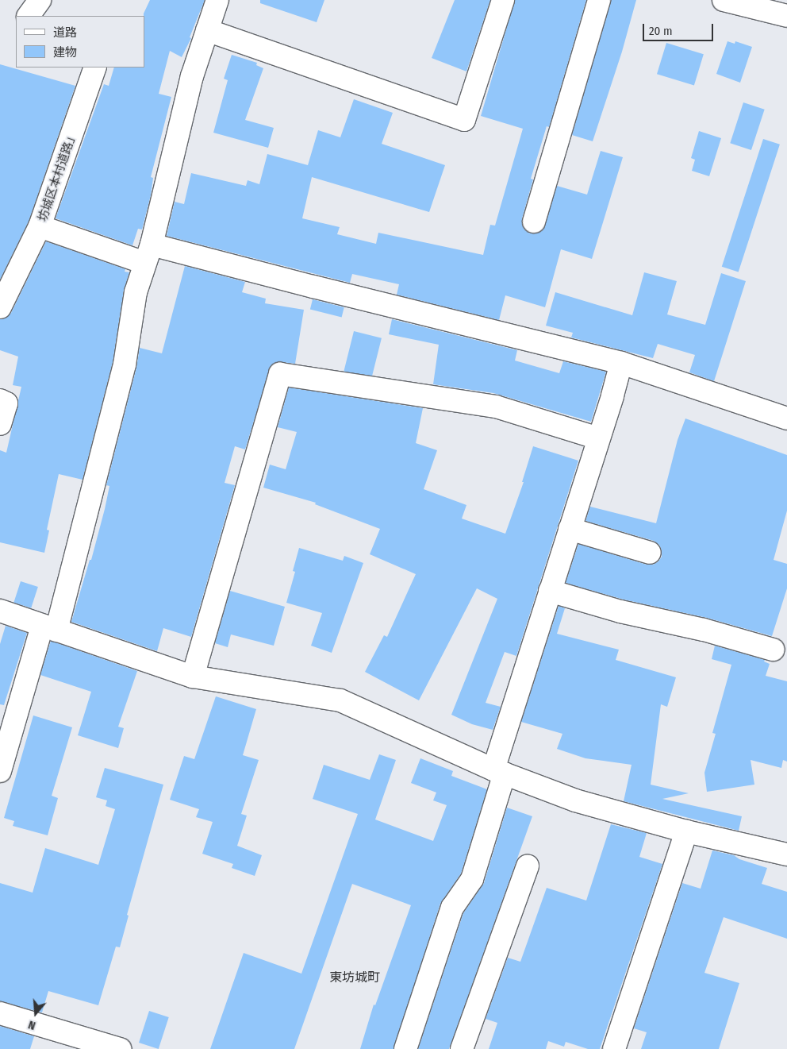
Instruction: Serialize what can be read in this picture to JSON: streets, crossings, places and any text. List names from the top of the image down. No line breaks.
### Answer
{"streets":{"street":["坊城区本村道路」"]},"districts":["東坊城町"],"legend":["道路","建物"],"scale_bar":"20 m","north":"bottom"}
